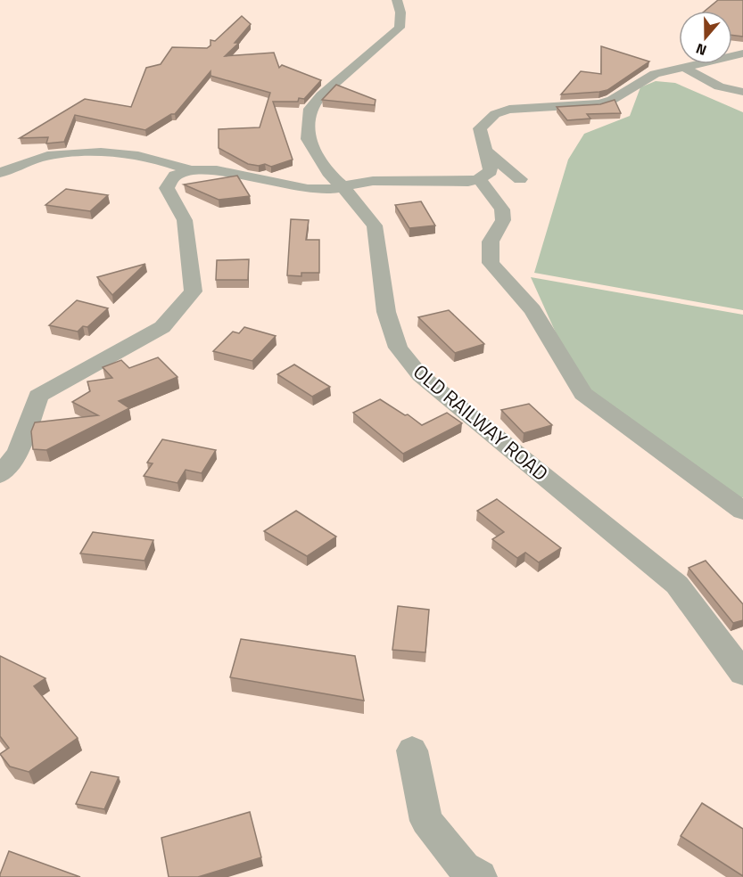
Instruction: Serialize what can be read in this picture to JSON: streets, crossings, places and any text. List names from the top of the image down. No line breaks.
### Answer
{"streets":{"street":["OLD RAILWAY ROAD"]},"north":"bottom"}
